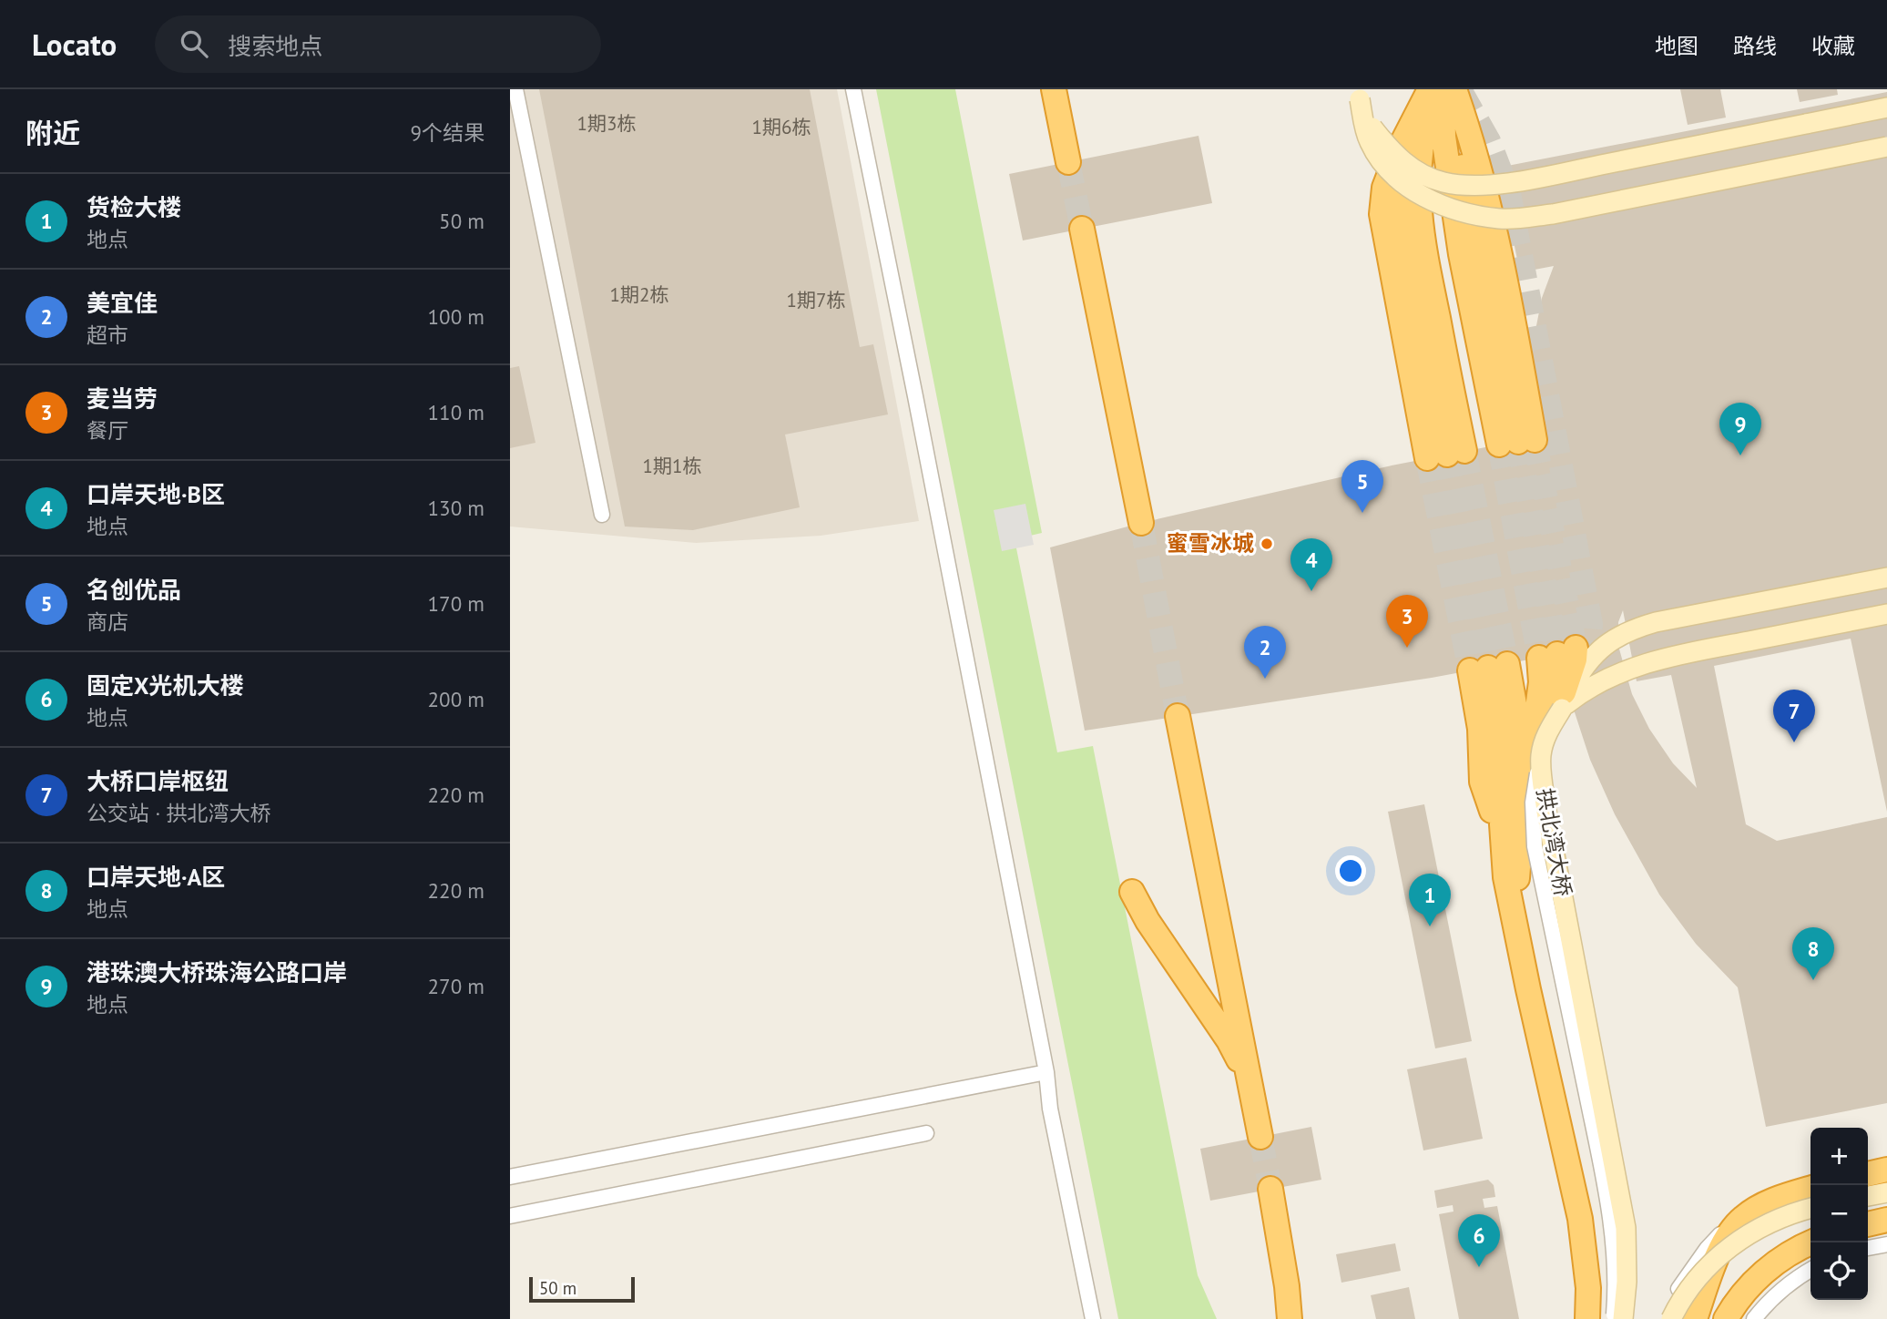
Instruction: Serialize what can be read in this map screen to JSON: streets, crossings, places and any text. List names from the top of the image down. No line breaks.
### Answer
{"streets":{"main road":["拱北湾大桥"]},"places":["蜜雪冰城"],"house_numbers":["1期3栋","1期6栋","1期2栋","1期7栋","1期1栋"],"scale_bar":"50 m","page":{"header":"Locato","search":"搜索地点","nav":["地图","路线","收藏"],"heading":["附近","9个结果"],"list":[{"mark":"1","name":"货检大楼","note":"地点","value":"50 m"},{"mark":"2","name":"美宜佳","note":"超市","value":"100 m"},{"mark":"3","name":"麦当劳","note":"餐厅","value":"110 m"},{"mark":"4","name":"口岸天地·B区","note":"地点","value":"130 m"},{"mark":"5","name":"名创优品","note":"商店","value":"170 m"},{"mark":"6","name":"固定X光机大楼","note":"地点","value":"200 m"},{"mark":"7","name":"大桥口岸枢纽","note":"公交站 · 拱北湾大桥","value":"220 m"},{"mark":"8","name":"口岸天地·A区","note":"地点","value":"220 m"},{"mark":"9","name":"港珠澳大桥珠海公路口岸","note":"地点","value":"270 m"}],"pins":["9","5","4","3","2","7","1","8","6"],"map_buttons":["+","−"],"scale":"50 m"}}
